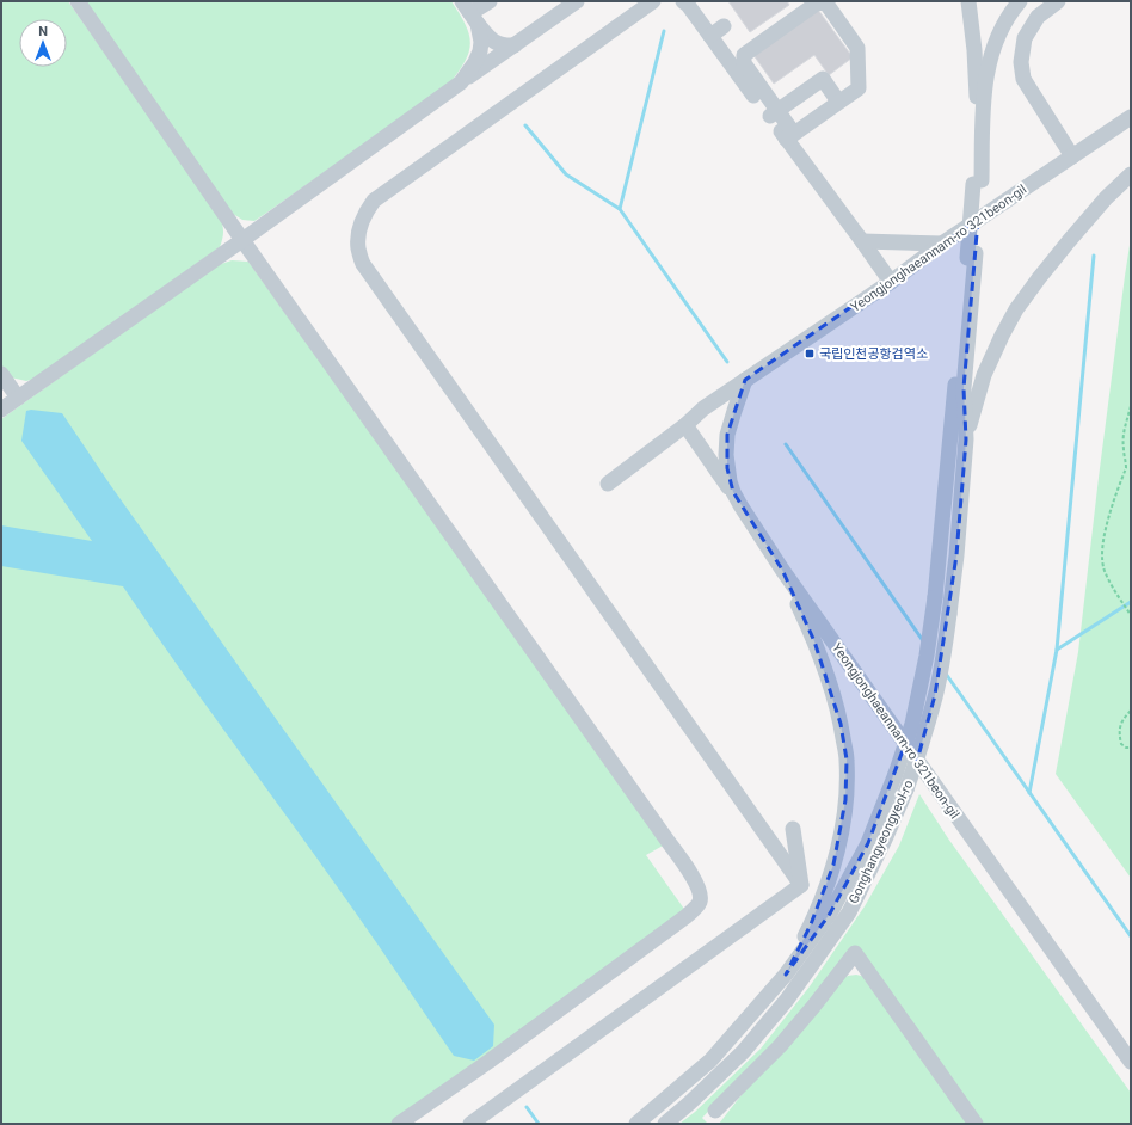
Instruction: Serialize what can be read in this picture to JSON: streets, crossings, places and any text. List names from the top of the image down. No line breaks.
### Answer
{"streets":{"street":["Yeongjonghaeannam-ro 321beon-gil","Gonghangyeongyeol-ro"]},"places":{"transit":["국립인천공항검역소"]},"north":"top"}
